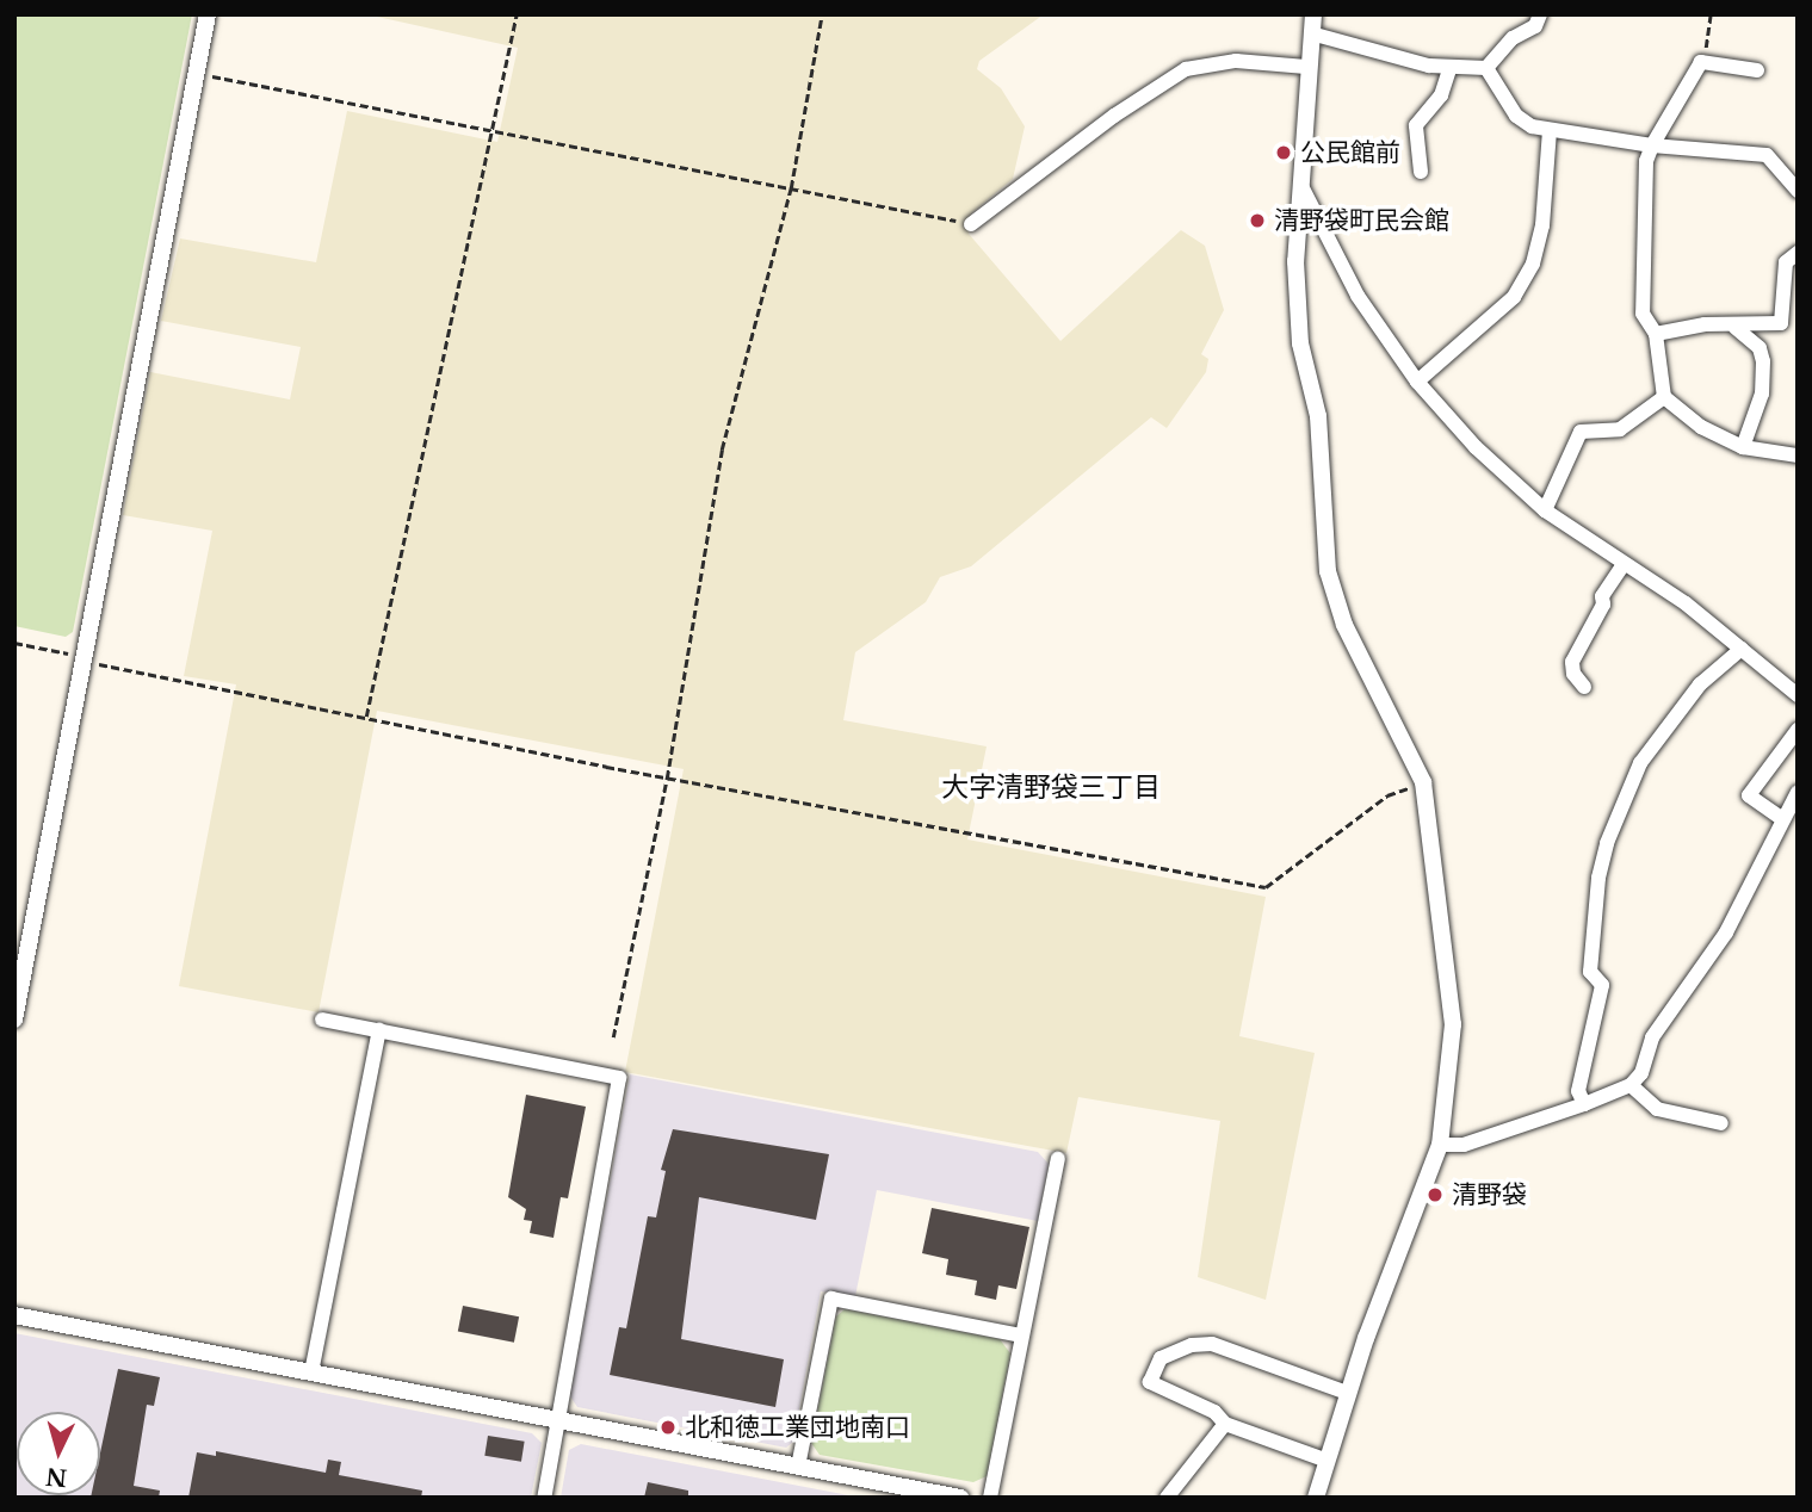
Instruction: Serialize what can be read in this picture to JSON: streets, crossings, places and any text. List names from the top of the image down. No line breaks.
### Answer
{"districts":["大字清野袋三丁目"],"places":["公民館前","清野袋町民会館","清野袋","北和徳工業団地南口"],"north":"bottom"}
